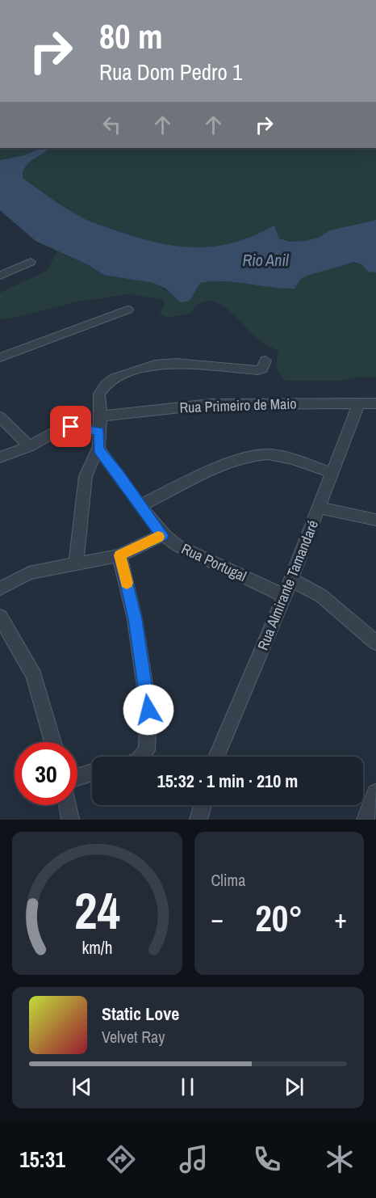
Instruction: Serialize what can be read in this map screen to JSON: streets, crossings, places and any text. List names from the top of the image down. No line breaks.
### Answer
{"streets":{"street":["Rua Primeiro de Maio","Rua Portugal","Rua Almirante Tamandaré"]},"crossings":[["Rua Primeiro de Maio","Rua Almirante Tamandaré"],["Rua Portugal","Rua Almirante Tamandaré"]],"water":["Rio Anil"],"page":{"turn":["80 m","Rua Dom Pedro 1"],"limit":"30","trip":"15:32 · 1 min · 210 m","tile":"Clima","heat":["−","20°","+"],"song":["Static Love","Velvet Ray"],"tabs":"15:31","gauge":["24","km/h"]}}
